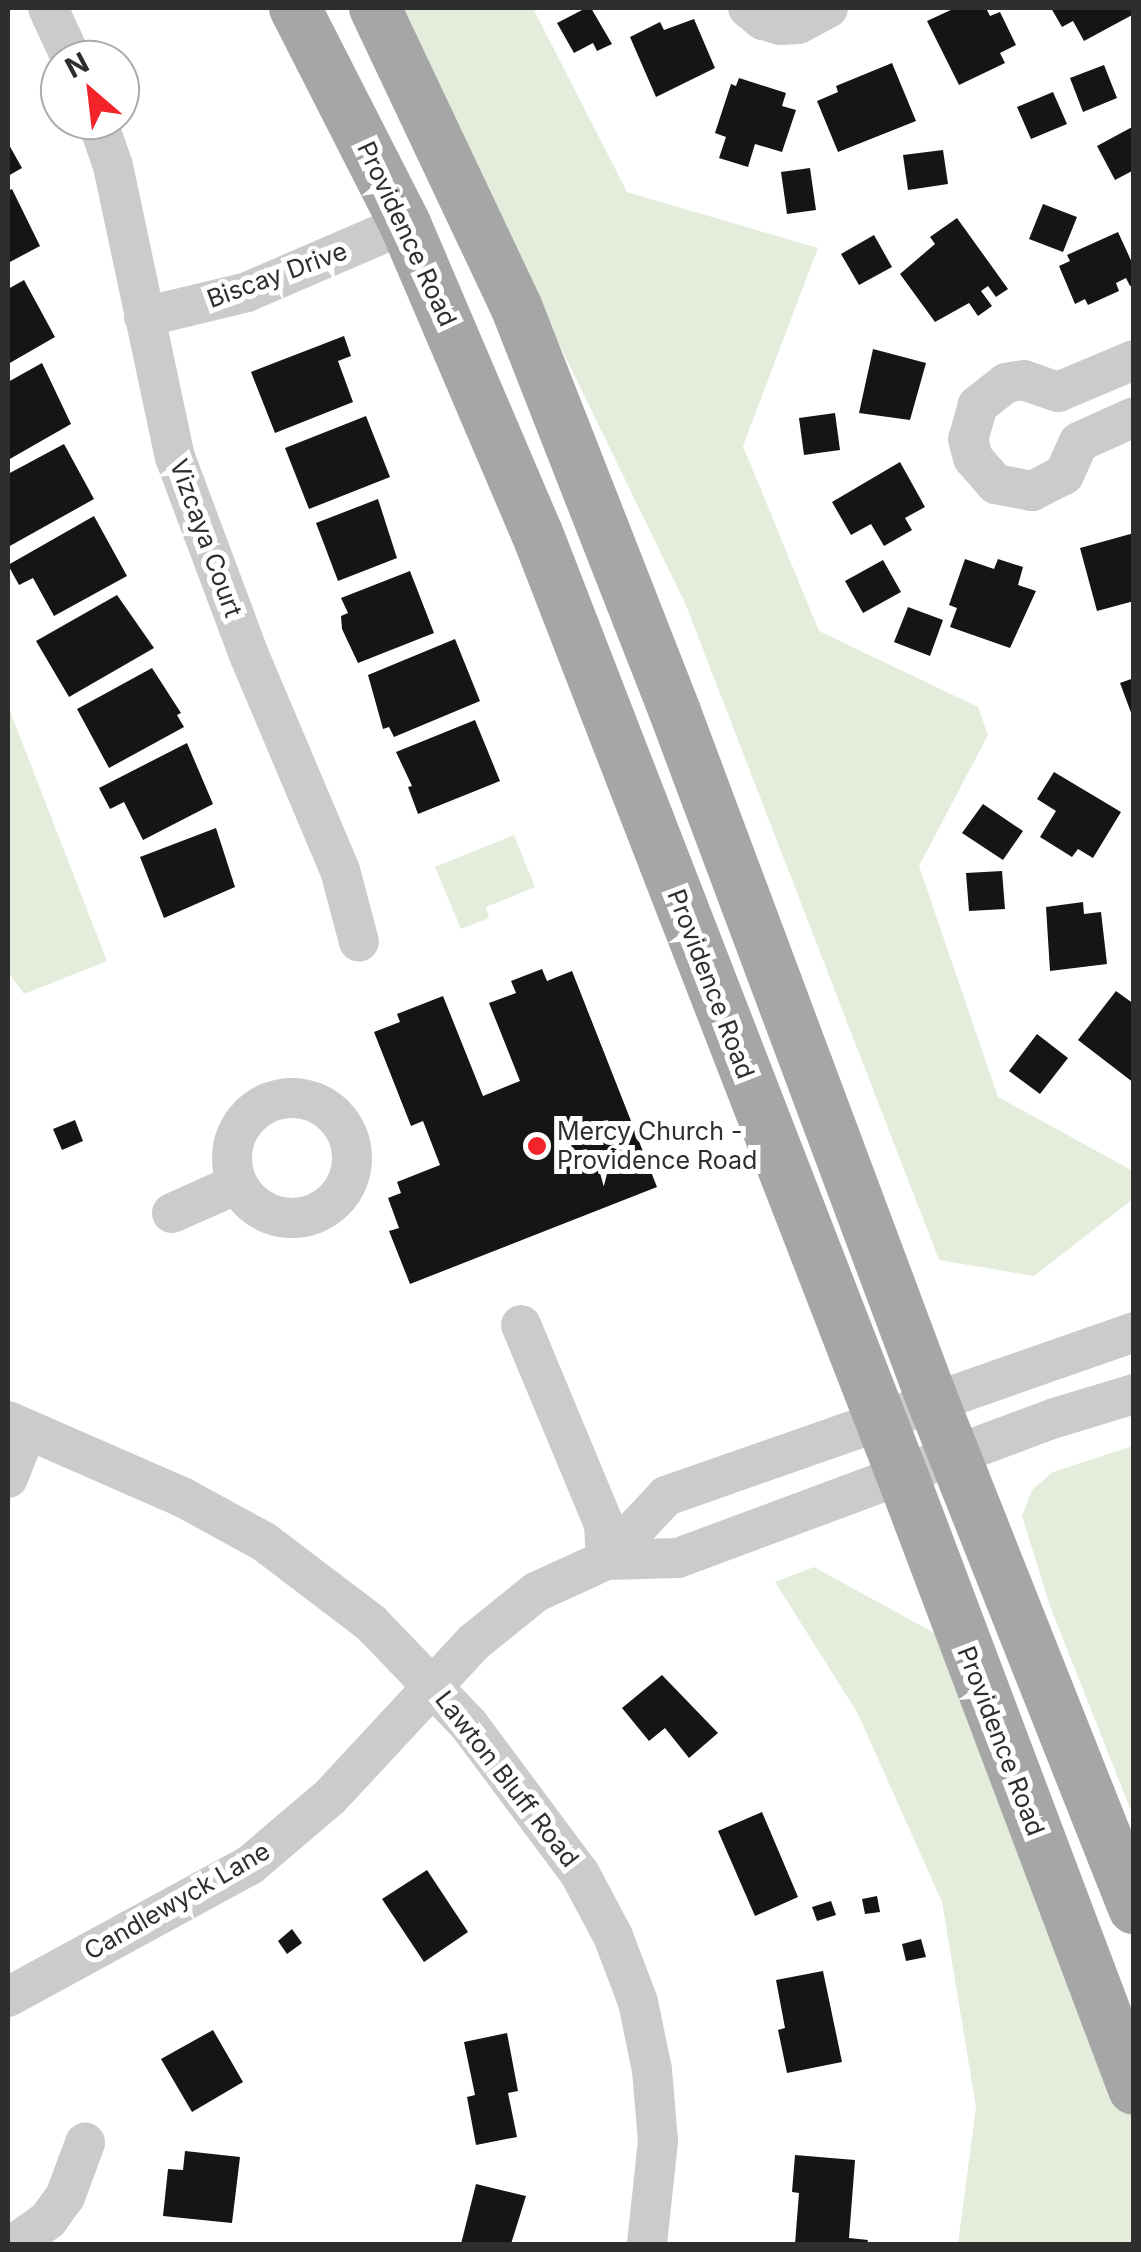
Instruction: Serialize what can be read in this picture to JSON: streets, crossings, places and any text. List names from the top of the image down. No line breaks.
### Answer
{"streets":{"main road":["Providence Road"],"street":["Biscay Drive","Vizcaya Court","Lawton Bluff Road","Candlewyck Lane"]},"crossings":[["Providence Road","Biscay Drive"],["Providence Road","Candlewyck Lane"],["Biscay Drive","Vizcaya Court"],["Lawton Bluff Road","Candlewyck Lane"]],"places":["Mercy Church - Providence Road"],"north":"top left"}
